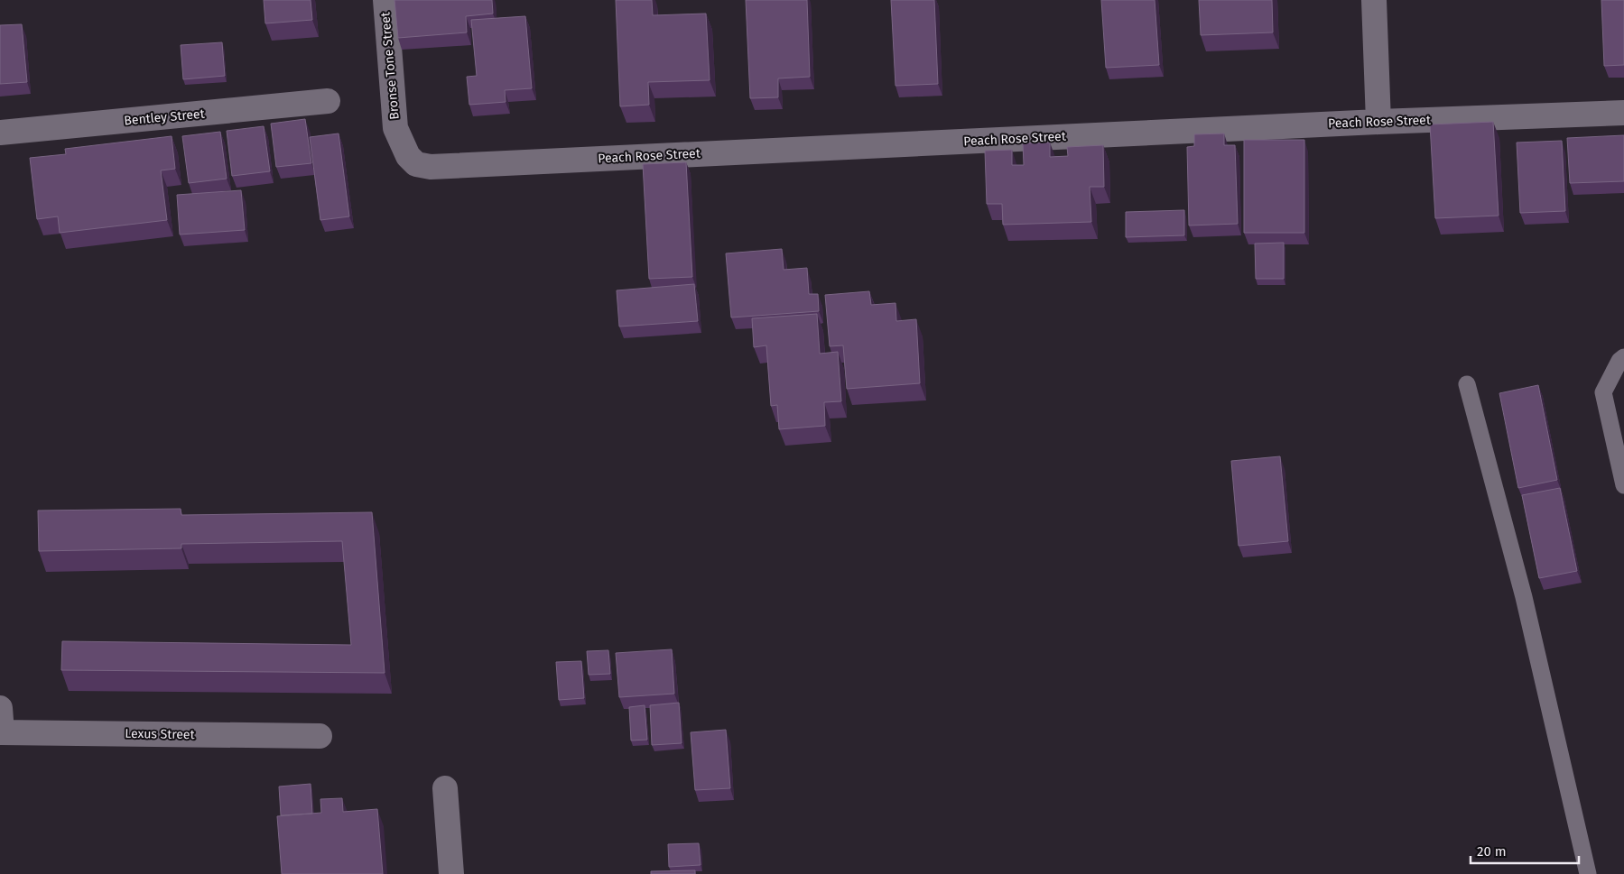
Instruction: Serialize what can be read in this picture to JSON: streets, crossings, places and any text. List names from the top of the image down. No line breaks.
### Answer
{"streets":{"street":["Bronse Tone Street","Bentley Street","Peach Rose Street","Lexus Street"]},"crossings":[["Bronse Tone Street","Peach Rose Street"]],"scale_bar":"20 m"}
